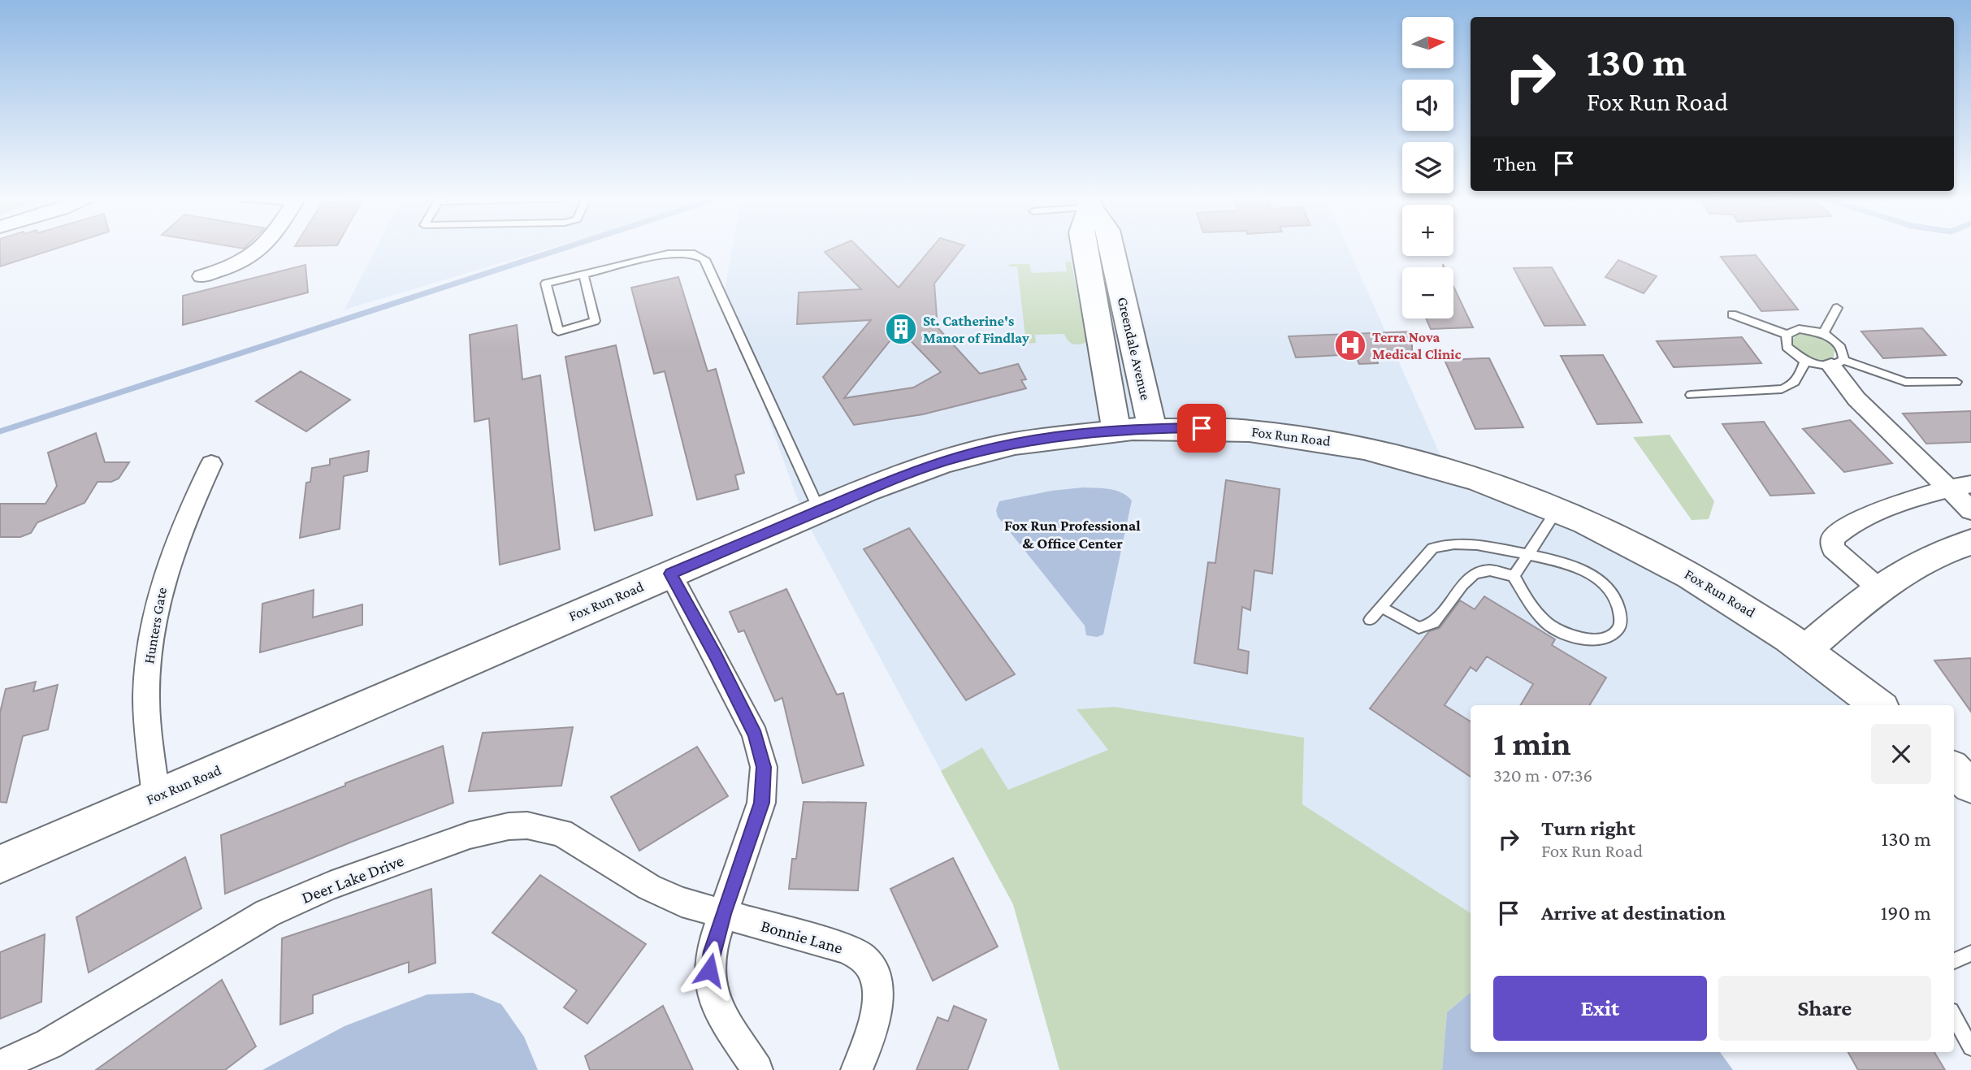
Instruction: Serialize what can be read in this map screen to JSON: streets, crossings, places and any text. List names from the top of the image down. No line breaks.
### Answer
{"streets":{"street":["Greendale Avenue","Fox Run Road","Hunters Gate","Deer Lake Drive","Bonnie Lane"]},"crossings":[["Greendale Avenue","Fox Run Road"],["Fox Run Road","Hunters Gate"],["Deer Lake Drive","Bonnie Lane"]],"districts":["Fox Run Professional & Office Center"],"places":{"building":["St. Catherine's Manor of Findlay"],"hospital":["Terra Nova Medical Clinic"]},"north":"right","page":{"map_buttons":["+","−"],"turn":["130 m","Fox Run Road"],"then":"Then","heading":["1 min","320 m · 07:36"],"list":[{"name":"Turn right","note":"Fox Run Road","value":"130 m"},{"name":"Arrive at destination","value":"190 m"}],"buttons":["Exit","Share"]}}
